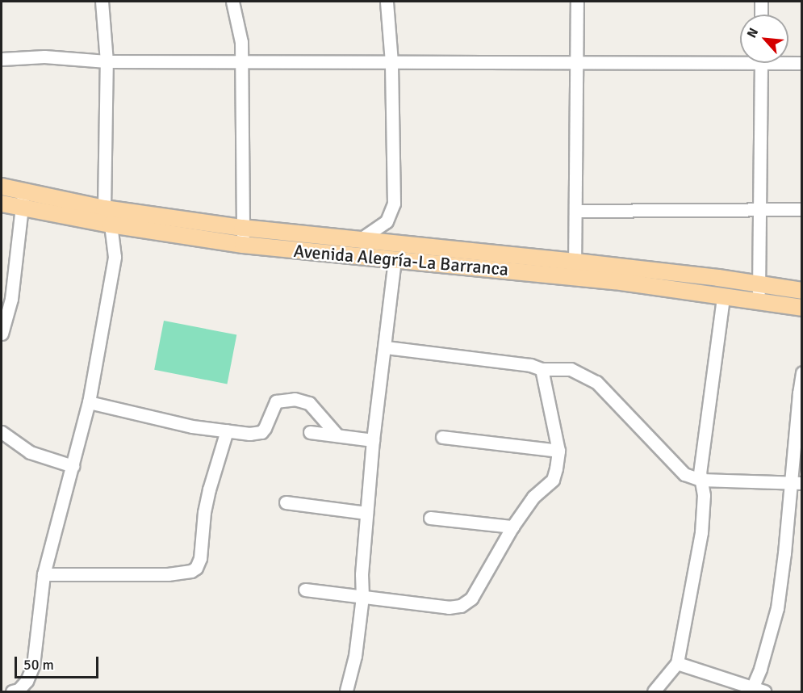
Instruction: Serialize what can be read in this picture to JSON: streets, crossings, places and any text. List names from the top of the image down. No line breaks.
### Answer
{"streets":{"main road":["Avenida Alegría-La Barranca"]},"scale_bar":"50 m","north":"top left"}
